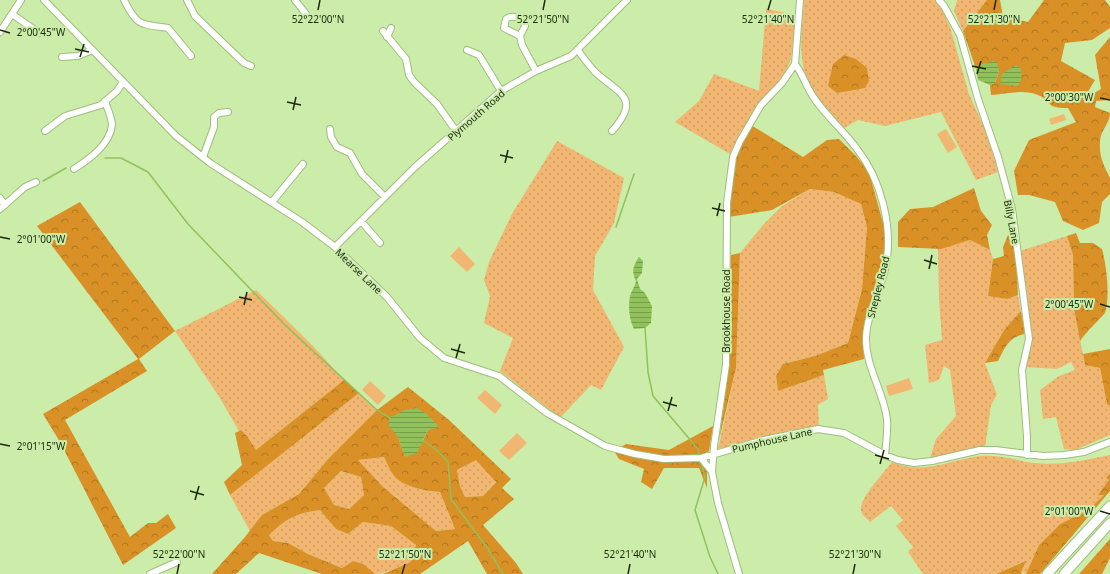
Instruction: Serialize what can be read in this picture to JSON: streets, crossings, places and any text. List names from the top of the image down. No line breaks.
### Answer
{"streets":{"street":["Plymouth Road","Billy Lane","Mearse Lane","Shepley Road","Brookhouse Road","Pumphouse Lane"]},"crossings":[["Plymouth Road","Mearse Lane"],["Billy Lane","Pumphouse Lane"],["Mearse Lane","Brookhouse Road"],["Mearse Lane","Pumphouse Lane"],["Shepley Road","Brookhouse Road"],["Shepley Road","Pumphouse Lane"],["Brookhouse Road","Pumphouse Lane"]],"coordinates":["52°22'00\"N","52°21'50\"N","52°21'40\"N","52°21'30\"N","2°00'45\"W","2°00'30\"W","2°01'00\"W","2°01'15\"W"]}
